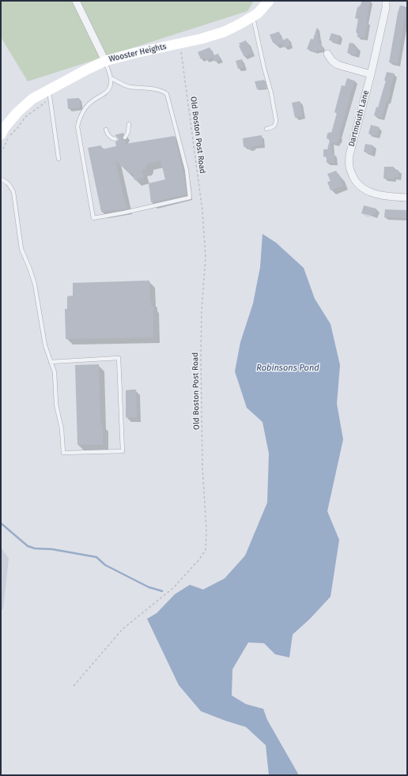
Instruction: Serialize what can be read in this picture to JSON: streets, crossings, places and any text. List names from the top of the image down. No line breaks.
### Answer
{"streets":{"main road":["Wooster Heights"],"street":["Dartmouth Lane"],"path":["Old Boston Post Road"]},"crossings":[["Wooster Heights","Old Boston Post Road"]],"water":["Robinsons Pond"]}
